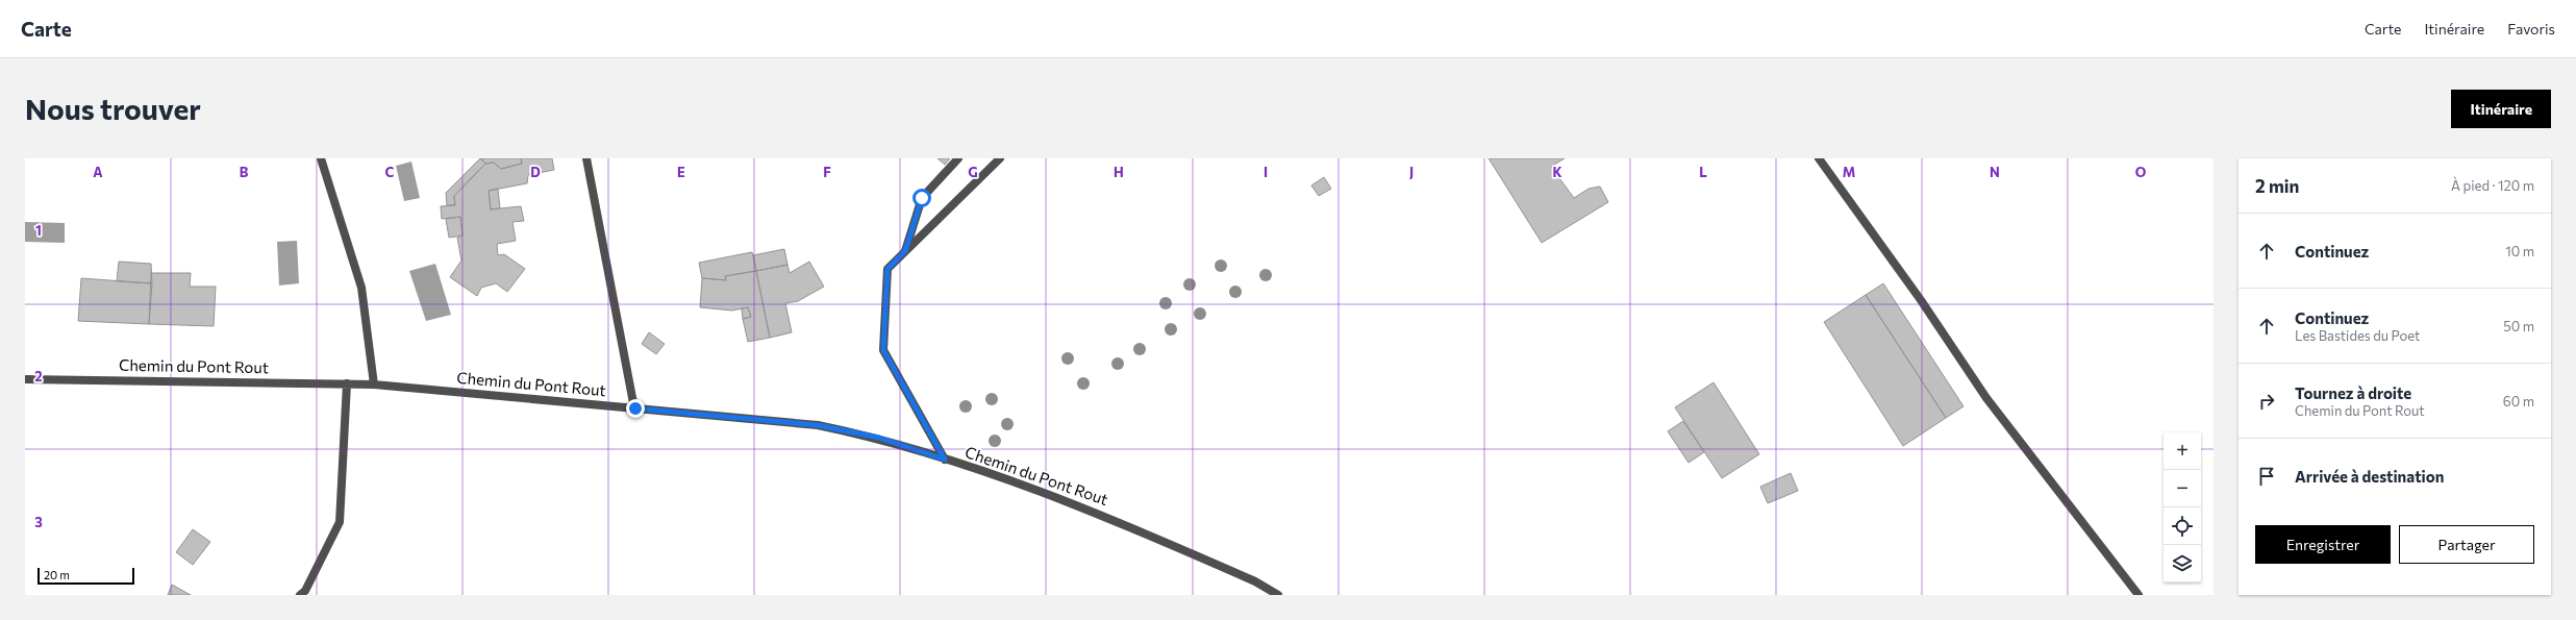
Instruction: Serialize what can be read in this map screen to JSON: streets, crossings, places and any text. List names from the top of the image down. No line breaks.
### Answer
{"streets":{"street":["Chemin du Pont Rout"]},"scale_bar":"20 m","page":{"header":"Carte","nav":["Carte","Itinéraire","Favoris"],"buttons":["Itinéraire",["Enregistrer","Partager"]],"title":"Nous trouver","heading":["2 min","À pied · 120 m"],"list":[["Continuez","10 m"],["Continuez","Les Bastides du Poet","50 m"],["Tournez à droite","Chemin du Pont Rout","60 m"],"Arrivée à destination"],"map_buttons":["+","−"],"scale":"20 m"},"grid":{"columns":["A","B","C","D","E","F","G","H","I","J","K","L","M","N","O"],"rows":["1","2","3"]}}
